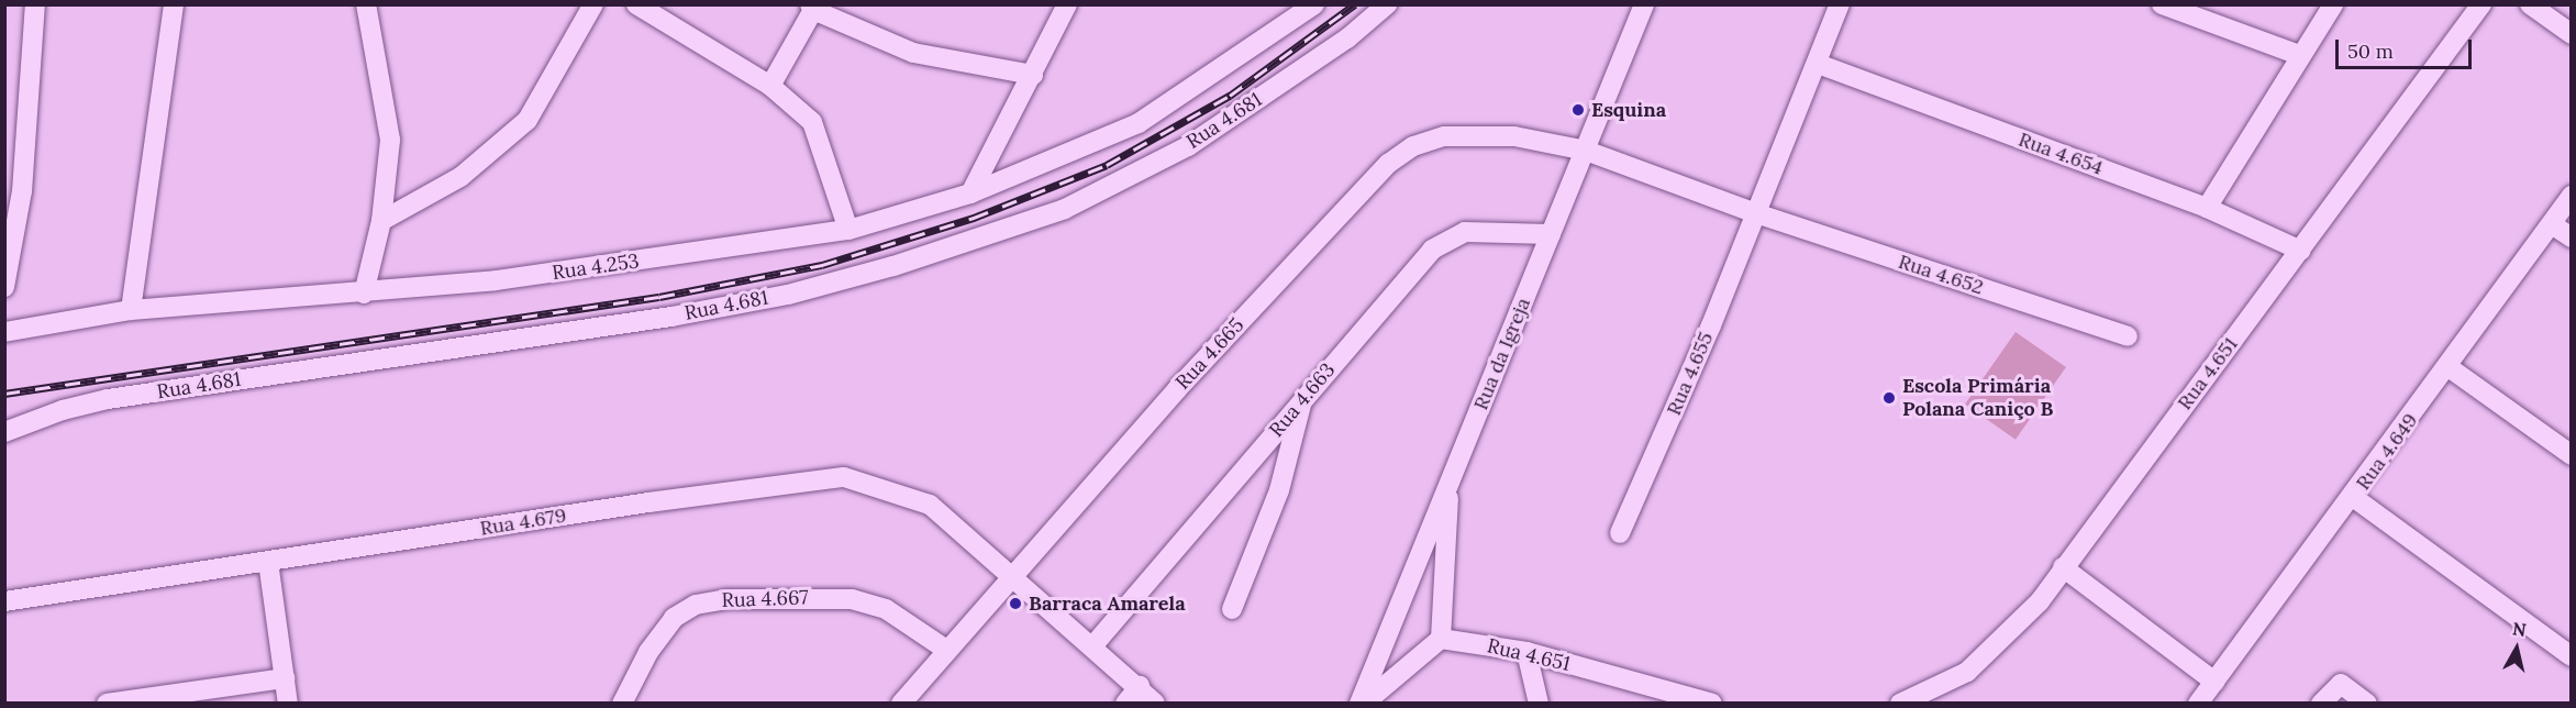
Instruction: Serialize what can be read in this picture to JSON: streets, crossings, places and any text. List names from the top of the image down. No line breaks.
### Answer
{"streets":{"street":["Rua 4.681","Rua 4.654","Rua 4.253","Rua 4.652","Rua 4.665","Rua da Igreja","Rua 4.655","Rua 4.651","Rua 4.663","Rua 4.649","Rua 4.679","Rua 4.667"]},"crossings":[["Rua 4.654","Rua 4.655"],["Rua 4.654","Rua 4.651"],["Rua 4.652","Rua 4.665"],["Rua 4.652","Rua 4.655"],["Rua 4.665","Rua da Igreja"],["Rua 4.665","Rua 4.655"],["Rua 4.665","Rua 4.679"],["Rua 4.665","Rua 4.667"],["Rua da Igreja","Rua 4.663"],["Rua 4.663","Rua 4.679"]],"places":["Esquina","Escola Primária Polana Caniço B","Barraca Amarela"],"scale_bar":"50 m","north":"top"}
